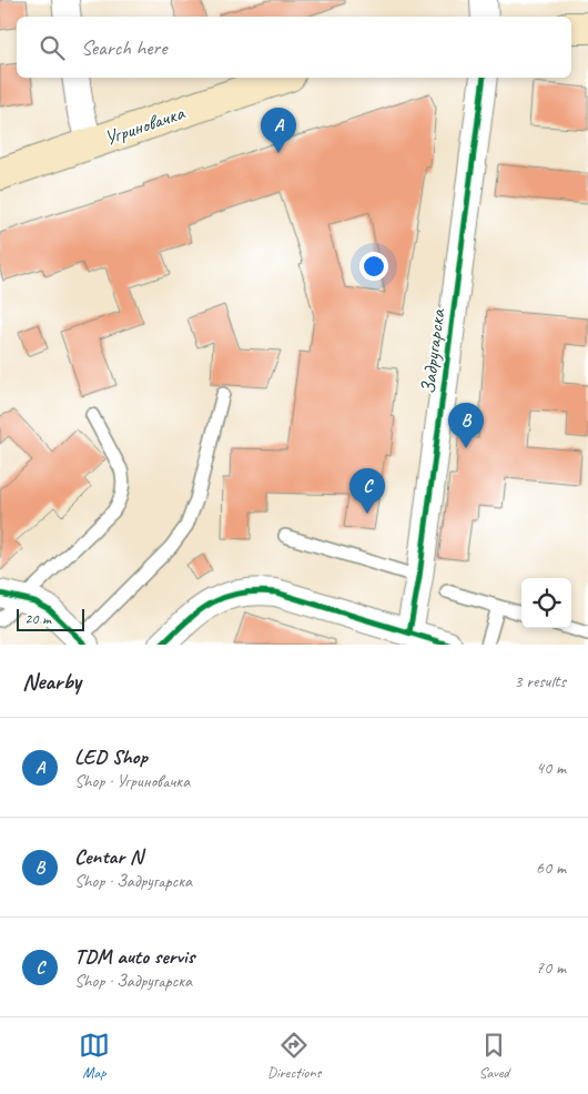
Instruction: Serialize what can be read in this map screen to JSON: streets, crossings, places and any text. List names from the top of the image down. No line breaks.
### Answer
{"streets":{"main road":["Угриновачка"],"street":["Задругарска"]},"scale_bar":"20 m","page":{"search":"Search here","pins":["A","B","C"],"scale":"20 m","heading":["Nearby","3 results"],"list":[{"mark":"A","name":"LED Shop","note":"Shop · Угриновачка","value":"40 m"},{"mark":"B","name":"Centar N","note":"Shop · Задругарска","value":"60 m"},{"mark":"C","name":"TDM auto servis","note":"Shop · Задругарска","value":"70 m"}],"nav":["Map","Directions","Saved"]}}
